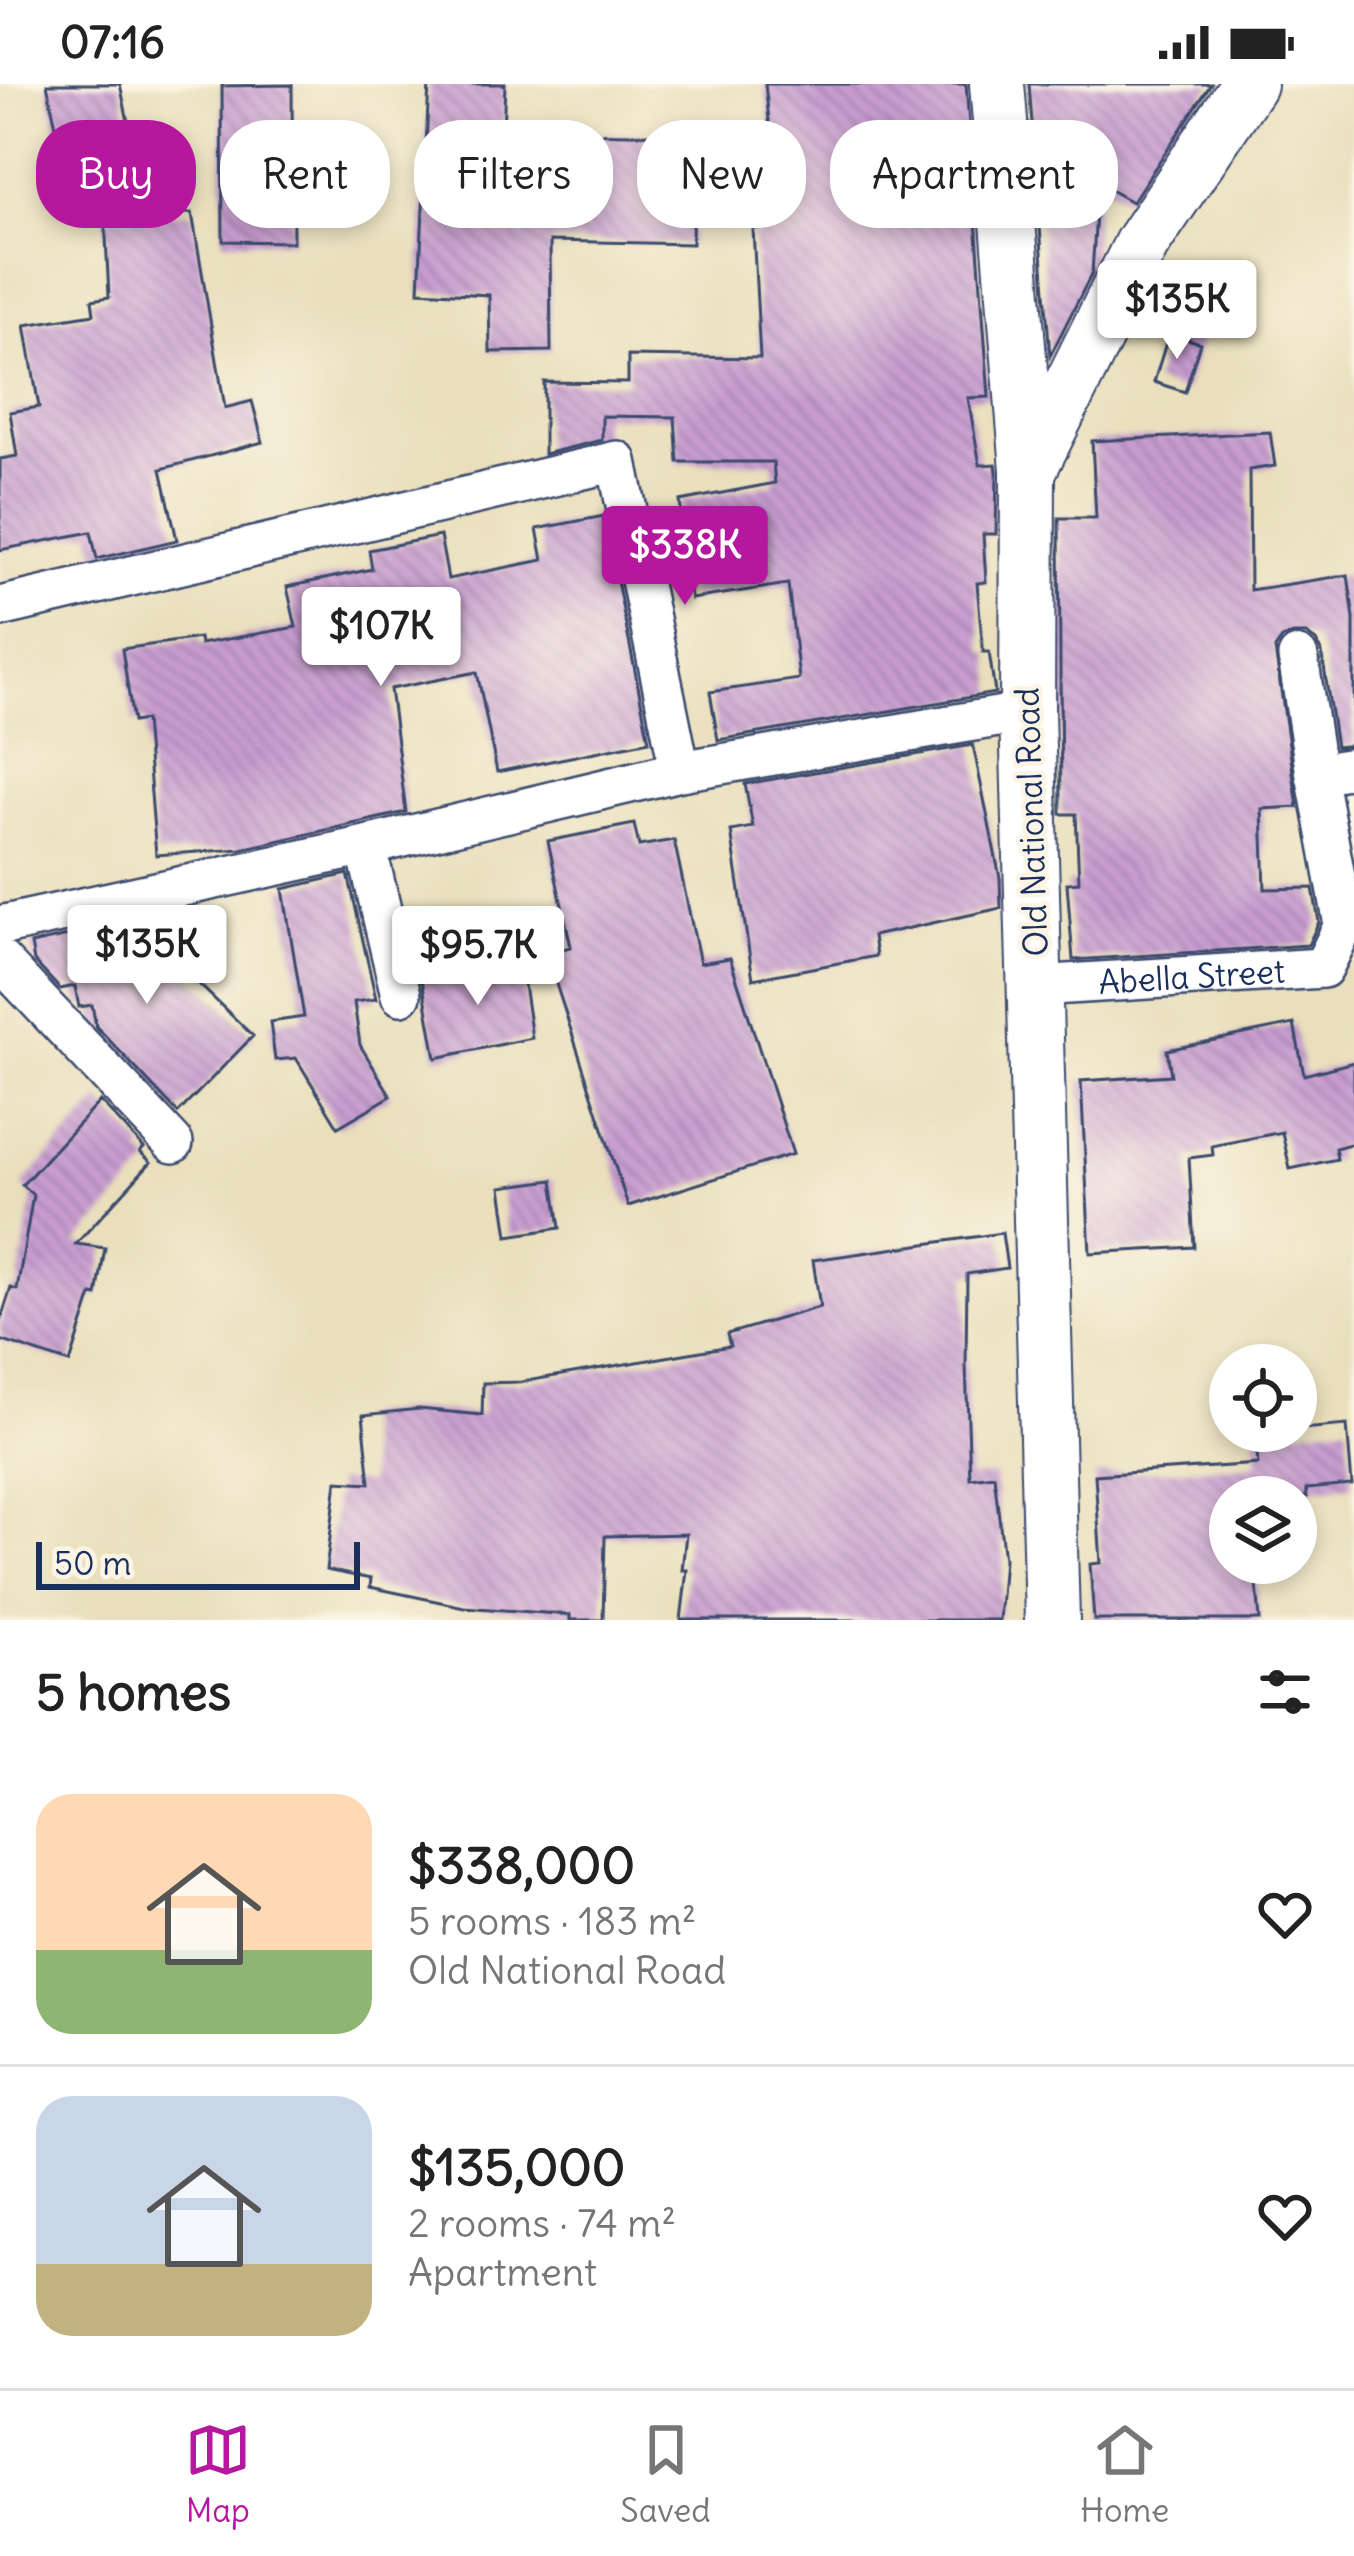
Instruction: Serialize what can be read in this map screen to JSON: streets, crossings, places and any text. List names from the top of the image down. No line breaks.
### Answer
{"streets":{"main road":["Old National Road"],"street":["Abella Street"]},"crossings":[["Old National Road","Abella Street"]],"scale_bar":"50 m","page":{"status":"07:16","chip":["Buy","Rent","Filters","New","Apartment"],"price":["$135K","$338K","$107K","$135K","$95.7K"],"scale":"50 m","heading":"5 homes","list":[{"name":"$338,000","note":"5 rooms · 183 m² · Old National Road"},{"name":"$135,000","note":"2 rooms · 74 m² · Apartment"}],"tabs":["Map","Saved","Home"]}}
